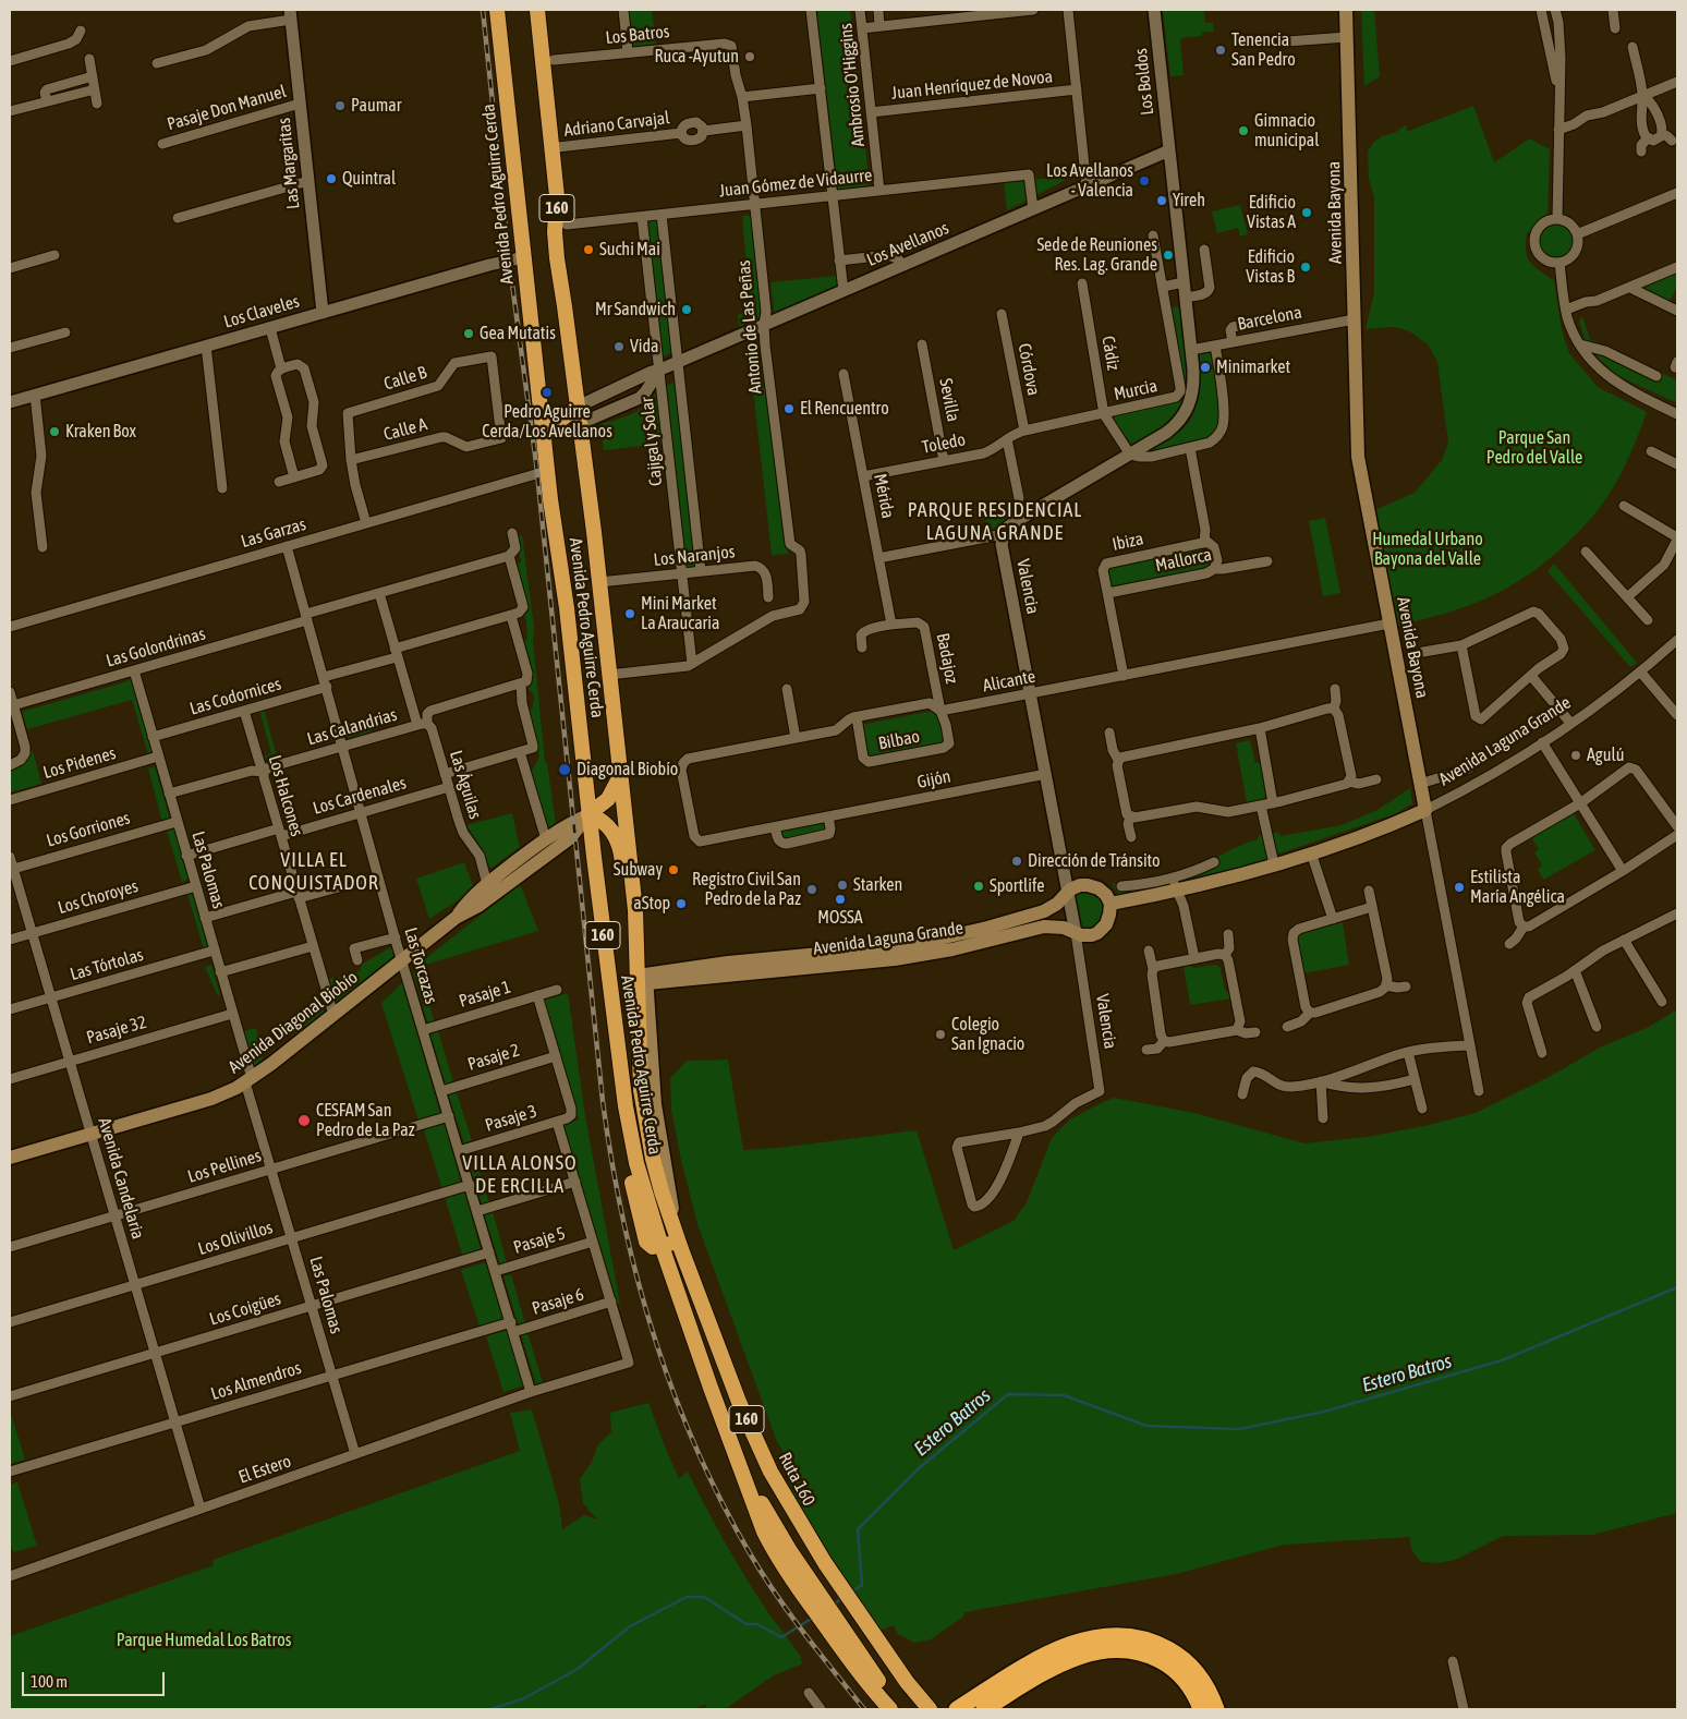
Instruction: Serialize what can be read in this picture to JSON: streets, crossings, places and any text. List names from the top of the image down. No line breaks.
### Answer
{"streets":{"highway":["Avenida Pedro Aguirre Cerda","160","Ruta 160"],"main road":["Avenida Bayona","Avenida Laguna Grande","Avenida Diagonal Biobío"],"street":["Los Batros","Los Boldos","Ambrosio O'Higgins","Juan Henríquez de Novoa","Pasaje Don Manuel","Adriano Carvajal","Las Margaritas","Juan Gómez de Vidaurre","Los Avellanos","Los Claveles","Barcelona","Antonio de Las Peñas","Cádiz","Córdova","Calle B","Murcia","Sevilla","Calle A","Cajigal y Solar","Toledo","Mérida","Las Garzas","Ibiza","Los Naranjos","Mallorca","Valencia","Las Golondrinas","Badajoz","Alicante","Las Codornices","Las Calandrias","Bilbao","Los Pidenes","Gijón","Las Águilas","Los Halcones","Los Cardenales","Los Gorriones","Las Palomas","Los Choroyes","Las Tórtolas","Las Torcazas","Pasaje 1","Pasaje 32","Pasaje 2","Pasaje 3","Los Pellines","Avenida Candelaria","Los Olivillos","Pasaje 5","Pasaje 6","Los Coigües","Los Almendros","El Estero"]},"crossings":[["Los Batros","Antonio de Las Peñas"],["Los Boldos","Los Avellanos"],["Ambrosio O'Higgins","Juan Henríquez de Novoa"],["Ambrosio O'Higgins","Juan Gómez de Vidaurre"],["Pasaje Don Manuel","Las Margaritas"],["Adriano Carvajal","Antonio de Las Peñas"],["Las Margaritas","Los Claveles"],["Juan Gómez de Vidaurre","Los Avellanos"],["Juan Gómez de Vidaurre","Antonio de Las Peñas"],["Juan Gómez de Vidaurre","Cajigal y Solar"],["Avenida Pedro Aguirre Cerda","160"],["Avenida Pedro Aguirre Cerda","Los Avellanos"],["Avenida Pedro Aguirre Cerda","Los Claveles"],["Avenida Pedro Aguirre Cerda","Las Garzas"],["Avenida Pedro Aguirre Cerda","Los Naranjos"],["Avenida Pedro Aguirre Cerda","Avenida Laguna Grande"],["Avenida Pedro Aguirre Cerda","Avenida Diagonal Biobío"],["Avenida Pedro Aguirre Cerda","Ruta 160"],["Avenida Bayona","Barcelona"],["Avenida Bayona","Alicante"],["Avenida Bayona","Avenida Laguna Grande"],["Los Avellanos","Antonio de Las Peñas"],["Los Avellanos","Cajigal y Solar"],["Antonio de Las Peñas","Cajigal y Solar"],["Cádiz","Murcia"],["Córdova","Murcia"],["Córdova","Toledo"],["Calle B","Calle A"],["Murcia","Toledo"],["Sevilla","Toledo"],["Cajigal y Solar","Los Naranjos"],["Toledo","Mérida"],["Mérida","Badajoz"],["Las Garzas","Las Torcazas"],["Ibiza","Mallorca"],["Ibiza","Alicante"],["Valencia","Alicante"],["Valencia","Avenida Laguna Grande"],["Valencia","Gijón"],["Las Golondrinas","Las Águilas"],["Las Golondrinas","Las Palomas"],["Las Golondrinas","Las Torcazas"],["Badajoz","Alicante"],["Badajoz","Bilbao"],["Alicante","Bilbao"],["Alicante","Gijón"],["Las Codornices","Las Águilas"],["Las Codornices","Los Halcones"],["Las Codornices","Las Palomas"],["Las Codornices","Las Torcazas"],["Las Calandrias","Las Águilas"],["Las Calandrias","Los Halcones"],["Las Calandrias","Las Palomas"],["Las Calandrias","Las Torcazas"],["Los Pidenes","Las Palomas"],["Las Águilas","Los Cardenales"],["Las Águilas","Avenida Diagonal Biobío"],["Los Halcones","Los Cardenales"],["Los Halcones","Avenida Diagonal Biobío"],["Los Cardenales","Las Palomas"],["Los Cardenales","Las Torcazas"],["Los Gorriones","Las Palomas"],["Los Gorriones","Avenida Candelaria"],["Las Palomas","Los Choroyes"],["Las Palomas","Las Tórtolas"],["Las Palomas","Avenida Diagonal Biobío"],["Las Palomas","Pasaje 32"],["Las Palomas","Los Pellines"],["Las Palomas","Los Olivillos"],["Las Palomas","Los Coigües"],["Las Palomas","Los Almendros"],["Las Palomas","El Estero"],["Los Choroyes","Avenida Candelaria"],["Las Tórtolas","Avenida Candelaria"],["Las Torcazas","Pasaje 1"],["Las Torcazas","Avenida Diagonal Biobío"],["Las Torcazas","Pasaje 2"],["Las Torcazas","Pasaje 3"],["Las Torcazas","Los Pellines"],["Las Torcazas","Los Olivillos"],["Las Torcazas","Pasaje 5"],["Las Torcazas","Pasaje 6"],["Las Torcazas","Los Coigües"],["Las Torcazas","Los Almendros"],["Las Torcazas","El Estero"],["Avenida Diagonal Biobío","Avenida Candelaria"],["Pasaje 32","Avenida Candelaria"],["Pasaje 2","Pasaje 3"],["Los Pellines","Avenida Candelaria"],["Avenida Candelaria","Los Olivillos"],["Avenida Candelaria","Los Coigües"],["Avenida Candelaria","Los Almendros"],["Avenida Candelaria","El Estero"],["Pasaje 6","Los Almendros"],["Pasaje 6","El Estero"]],"districts":["PARQUE RESIDENCIAL LAGUNA GRANDE","VILLA EL CONQUISTADOR","VILLA ALONSO DE ERCILLA"],"water":["Estero Batros"],"parks":["Parque San Pedro del Valle","Humedal Urbano Bayona del Valle","Parque Humedal Los Batros"],"places":["Tenencia San Pedro","Ruca -Ayutun","Paumar","Gimnacio municipal","Quintral","Los Avellanos - Valencia","Yireh","Edificio Vistas A","Suchi Mai","Sede de Reuniones Res. Lag. Grande","Edificio Vistas B","Mr Sandwich","Gea Mutatis","Vida","Minimarket","Pedro Aguirre Cerda/Los Avellanos","El Rencuentro","Kraken Box","Mini Market La Araucaria","Agulú","Diagonal Biobío","Dirección de Tránsito","Subway","Starken","Sportlife","Estilista María Angélica","Registro Civil San Pedro de la Paz","MOSSA","aStop","Colegio San Ignacio","CESFAM San Pedro de La Paz"],"scale_bar":"100 m"}
